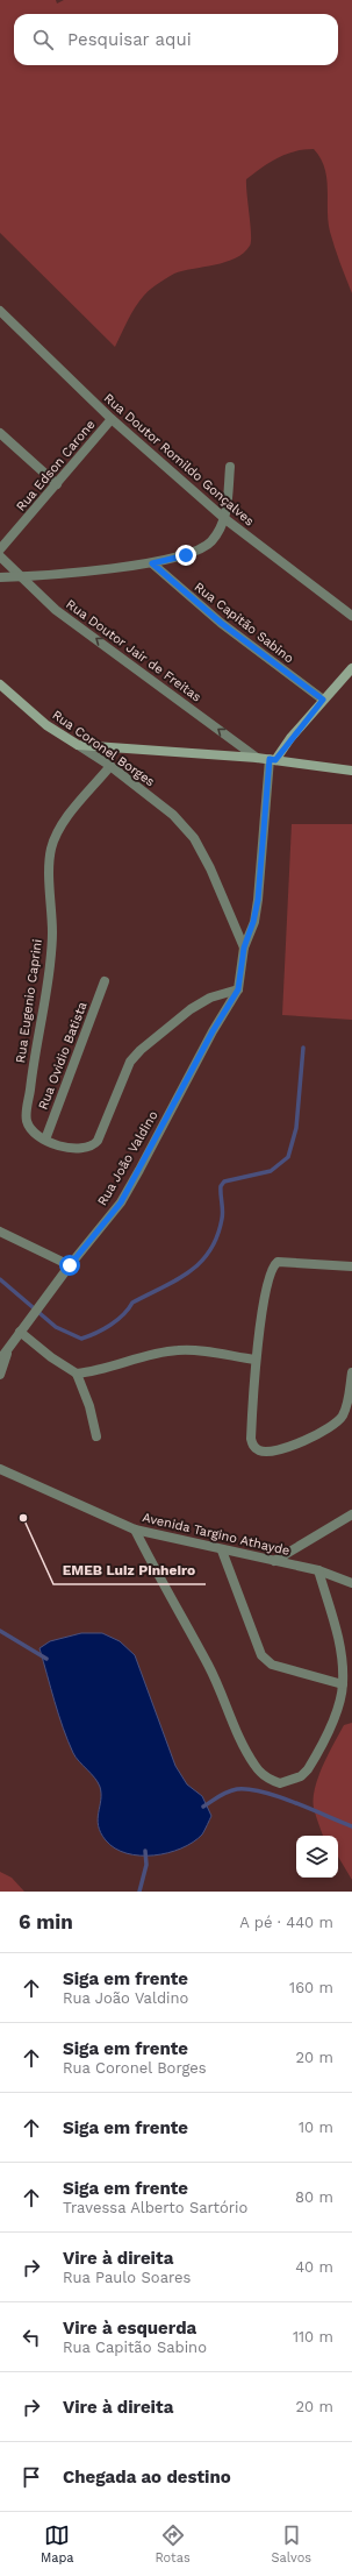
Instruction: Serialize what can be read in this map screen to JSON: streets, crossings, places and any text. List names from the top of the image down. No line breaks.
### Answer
{"streets":{"main road":["Rua Coronel Borges"],"street":["Rua Doutor Romildo Gonçalves","Rua Edson Carone","Rua Capitão Sabino","Rua Doutor Jair de Freitas","Rua Eugenio Caprini","Rua Ovidio Batista","Rua João Valdino","Avenida Targino Athayde"]},"crossings":[["Rua Doutor Romildo Gonçalves","Rua Edson Carone"],["Rua Coronel Borges","Rua Eugenio Caprini"],["Rua Eugenio Caprini","Rua Ovidio Batista"]],"one_way":["Rua Doutor Jair de Freitas"],"places":["EMEB Luiz Pinheiro"],"page":{"search":"Pesquisar aqui","heading":["6 min","A pé · 440 m"],"list":[["Siga em frente","Rua João Valdino","160 m"],["Siga em frente","Rua Coronel Borges","20 m"],["Siga em frente","10 m"],["Siga em frente","Travessa Alberto Sartório","80 m"],["Vire à direita","Rua Paulo Soares","40 m"],["Vire à esquerda","Rua Capitão Sabino","110 m"],["Vire à direita","20 m"],"Chegada ao destino"],"nav":["Mapa","Rotas","Salvos"]}}
